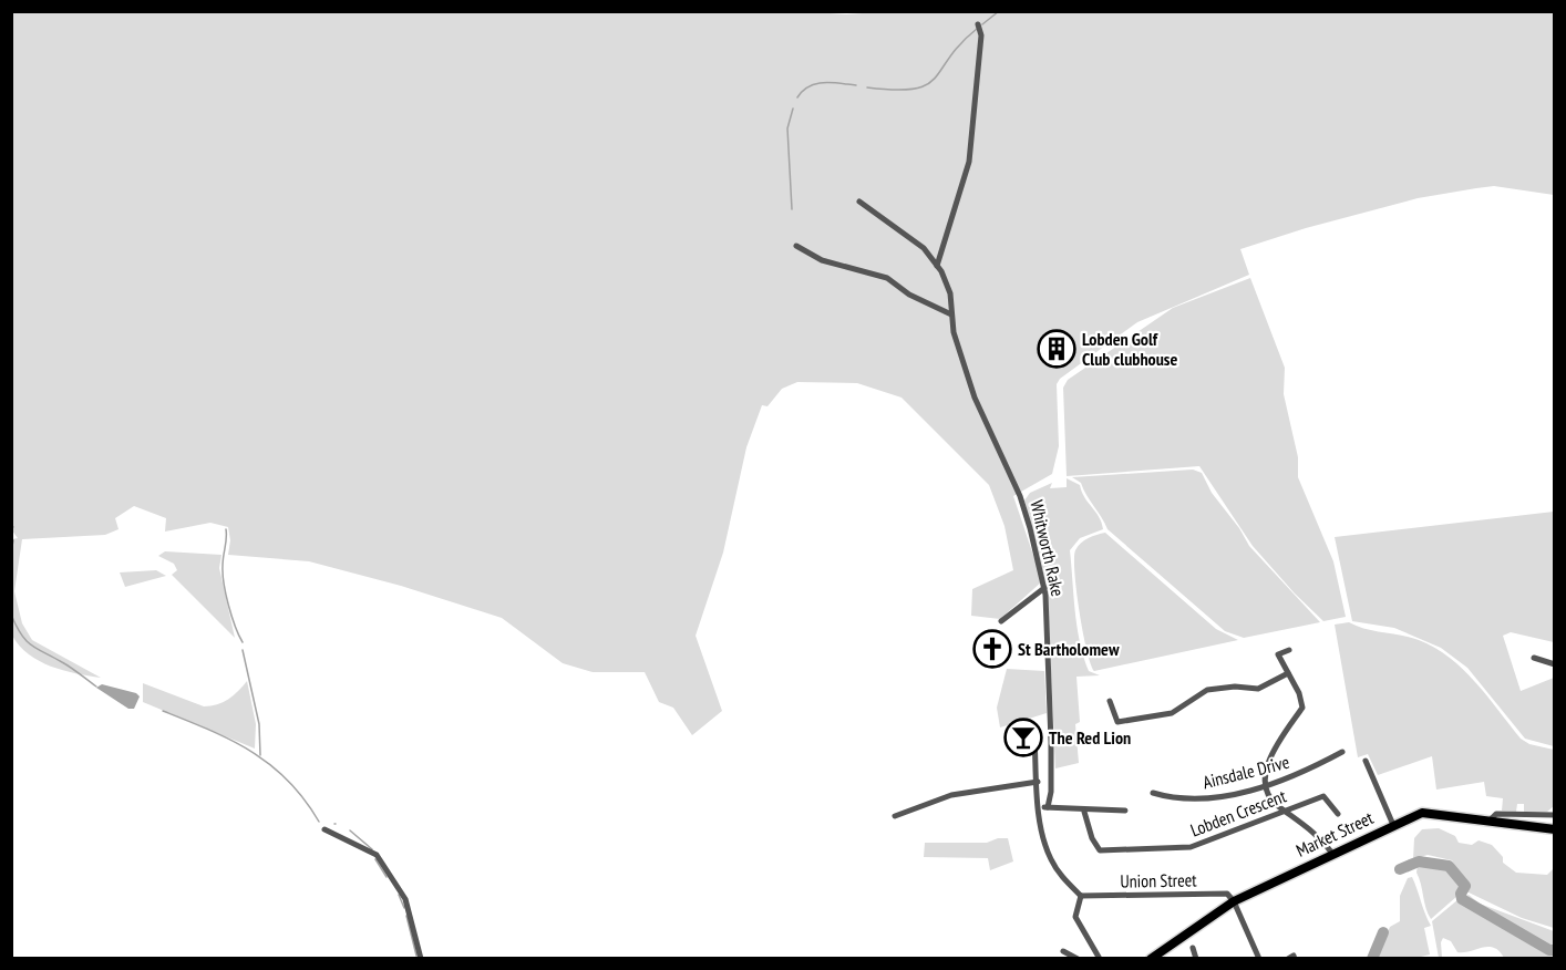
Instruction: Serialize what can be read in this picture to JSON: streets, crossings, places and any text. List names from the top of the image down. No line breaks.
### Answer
{"streets":{"main road":["Market Street"],"street":["Whitworth Rake","Ainsdale Drive","Lobden Crescent","Union Street"]},"crossings":[["Market Street","Union Street"]],"places":{"building":["Lobden Golf Club clubhouse"],"church":["St Bartholomew"],"bar":["The Red Lion"]}}
